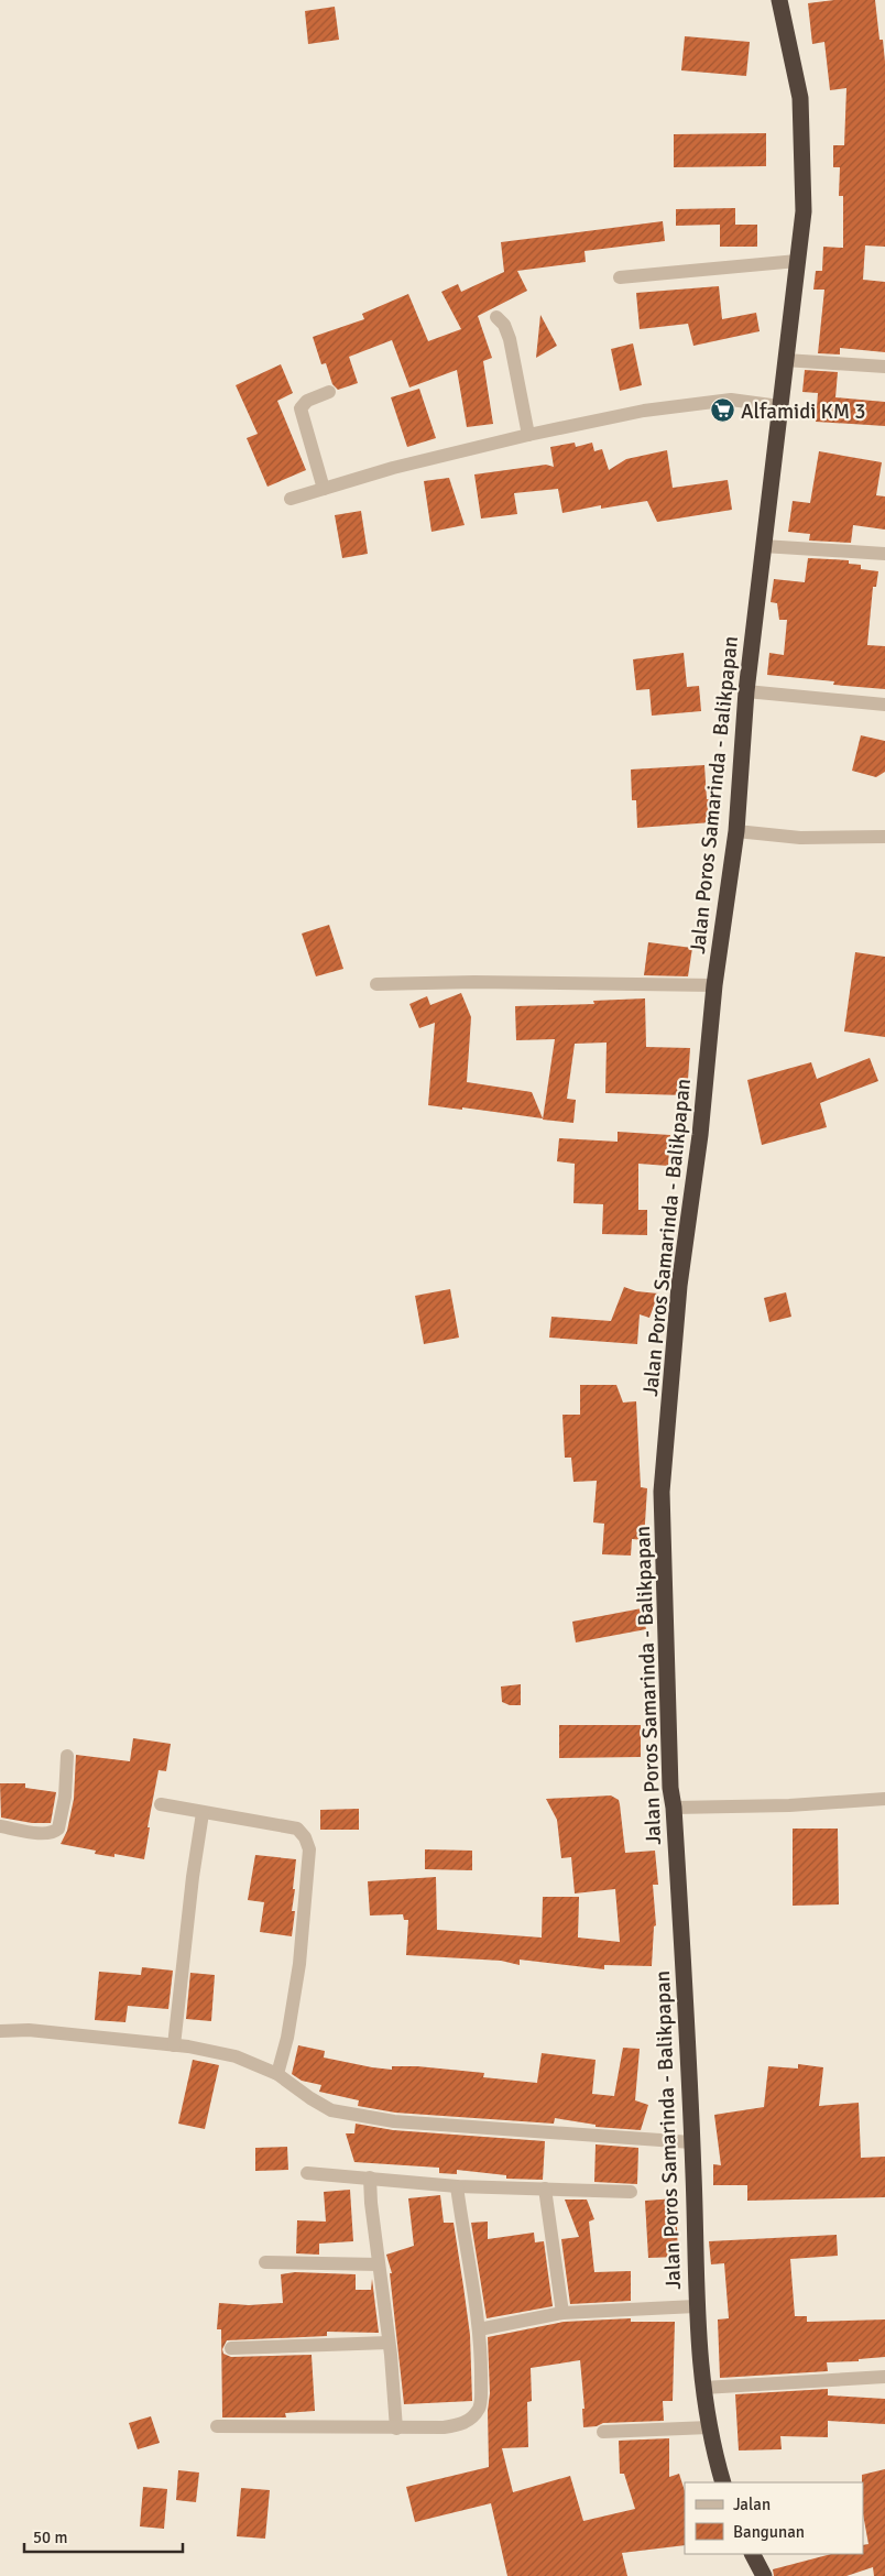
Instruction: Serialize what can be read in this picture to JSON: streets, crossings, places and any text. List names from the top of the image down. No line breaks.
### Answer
{"streets":{"highway":["Jalan Poros Samarinda - Balikpapan"]},"places":{"supermarket":["Alfamidi KM 3"]},"legend":["Jalan","Bangunan"],"scale_bar":"50 m"}
